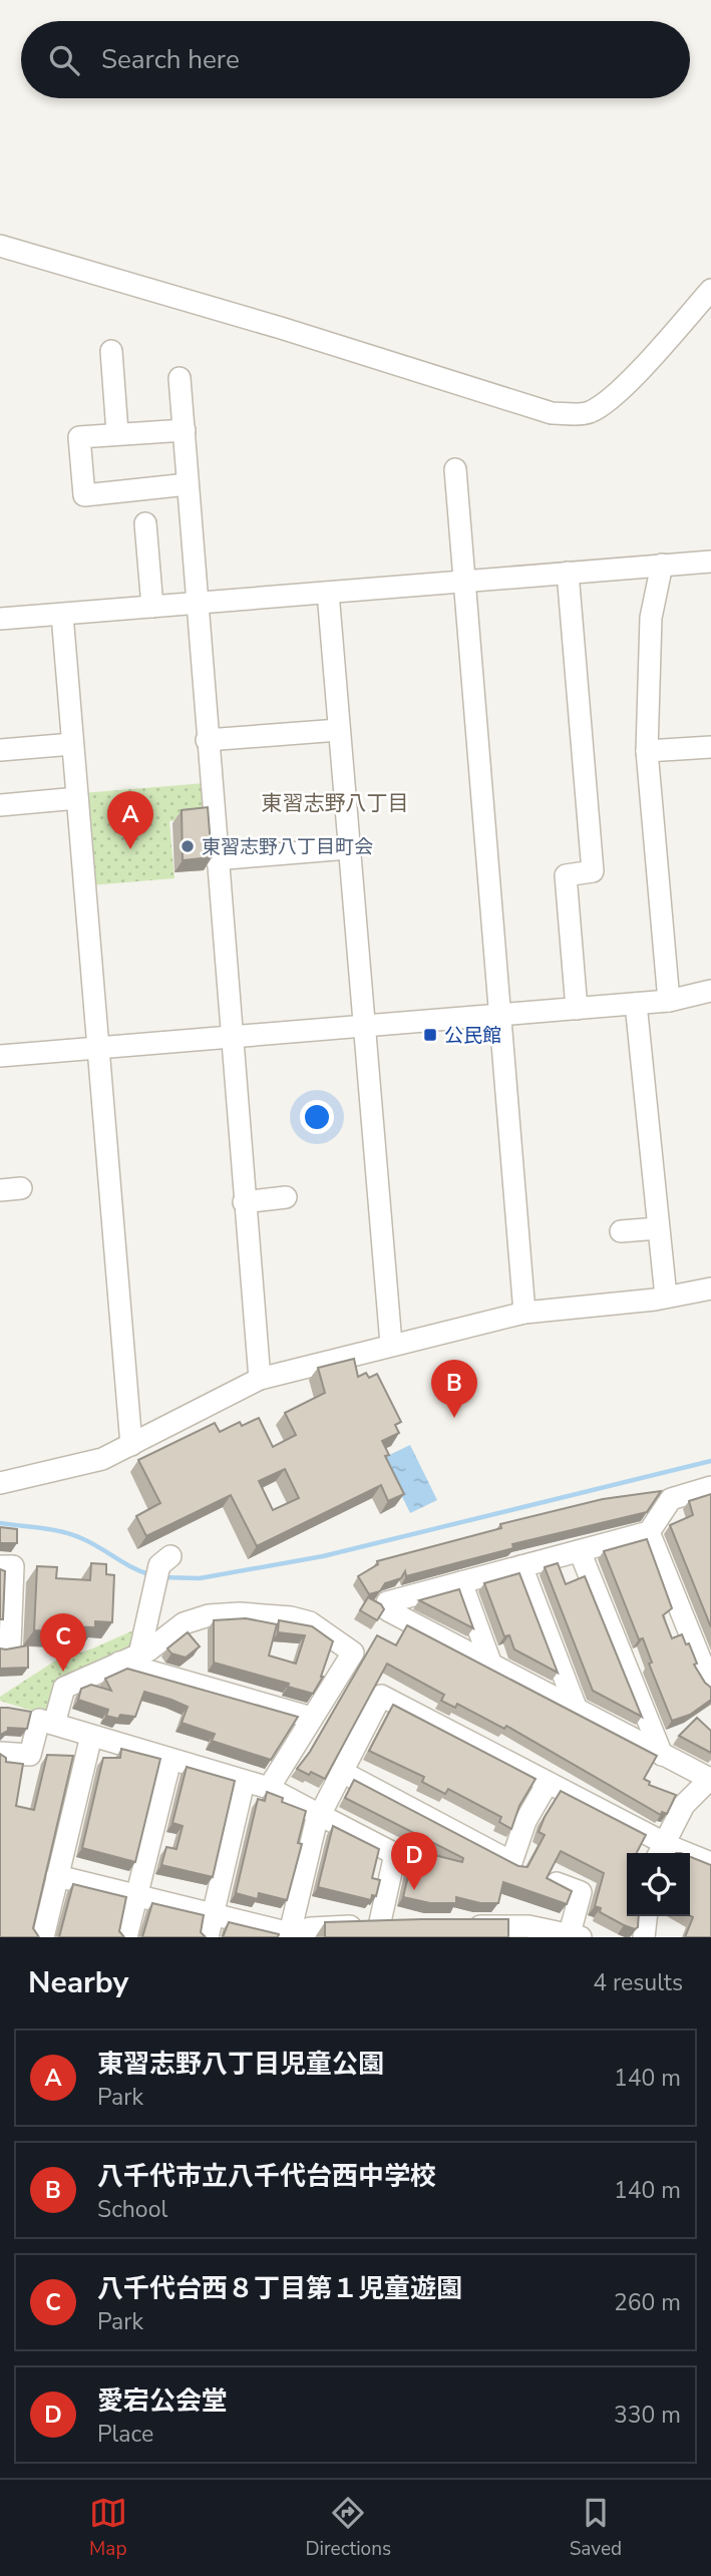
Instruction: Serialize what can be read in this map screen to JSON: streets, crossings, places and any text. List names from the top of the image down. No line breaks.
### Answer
{"districts":["東習志野八丁目"],"places":{"other":["東習志野八丁目町会"],"transit":["公民館"]},"page":{"search":"Search here","pins":["A","B","C","D"],"heading":["Nearby","4 results"],"list":[{"mark":"A","name":"東習志野八丁目児童公園","note":"Park","value":"140 m"},{"mark":"B","name":"八千代市立八千代台西中学校","note":"School","value":"140 m"},{"mark":"C","name":"八千代台西８丁目第１児童遊園","note":"Park","value":"260 m"},{"mark":"D","name":"愛宕公会堂","note":"Place","value":"330 m"}],"nav":["Map","Directions","Saved"]}}
